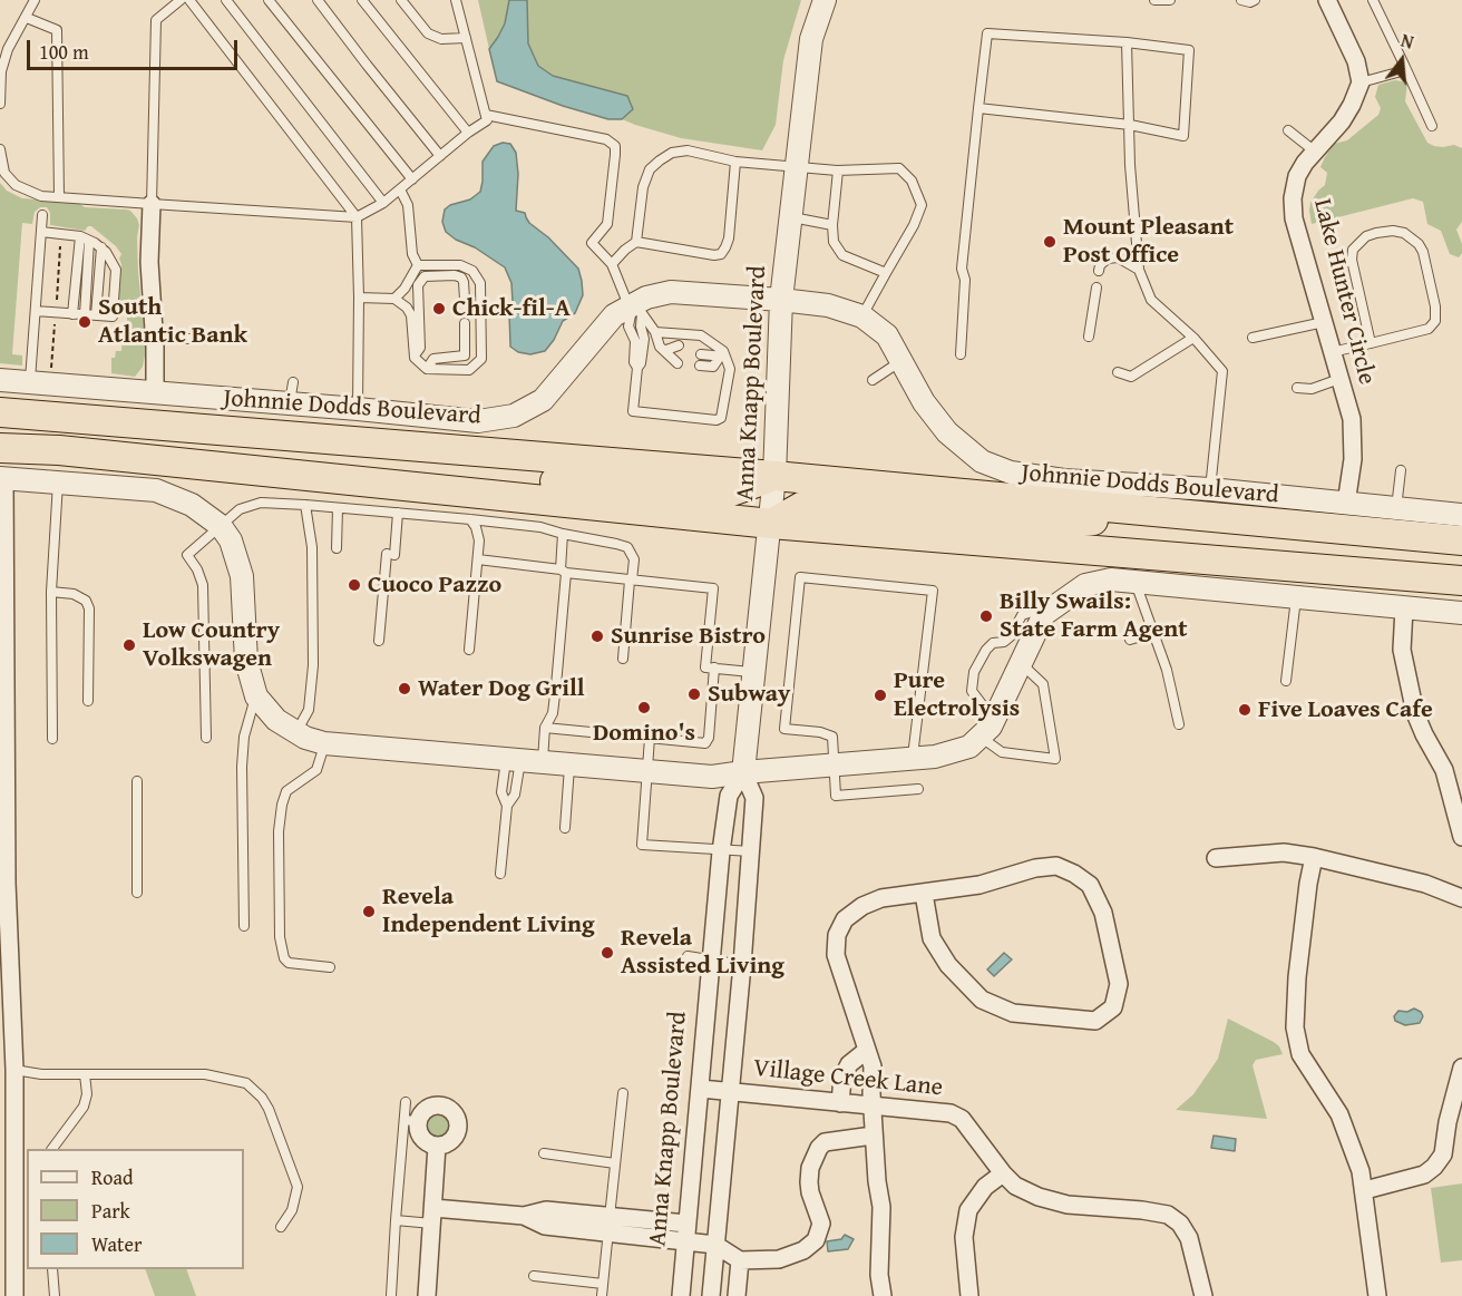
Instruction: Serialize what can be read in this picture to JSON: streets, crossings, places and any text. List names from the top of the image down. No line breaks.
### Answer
{"streets":{"highway":["Johnnie Dodds Boulevard"],"street":["Lake Hunter Circle","Anna Knapp Boulevard","Village Creek Lane"]},"crossings":[["Lake Hunter Circle","Johnnie Dodds Boulevard"],["Anna Knapp Boulevard","Johnnie Dodds Boulevard"],["Anna Knapp Boulevard","Village Creek Lane"]],"places":["Mount Pleasant Post Office","Chick-fil-A","South Atlantic Bank","Cuoco Pazzo","Billy Swails: State Farm Agent","Sunrise Bistro","Low Country Volkswagen","Water Dog Grill","Subway","Pure Electrolysis","Domino's","Five Loaves Cafe","Revela Independent Living","Revela Assisted Living"],"legend":["Road","Park","Water"],"scale_bar":"100 m","north":"top"}
